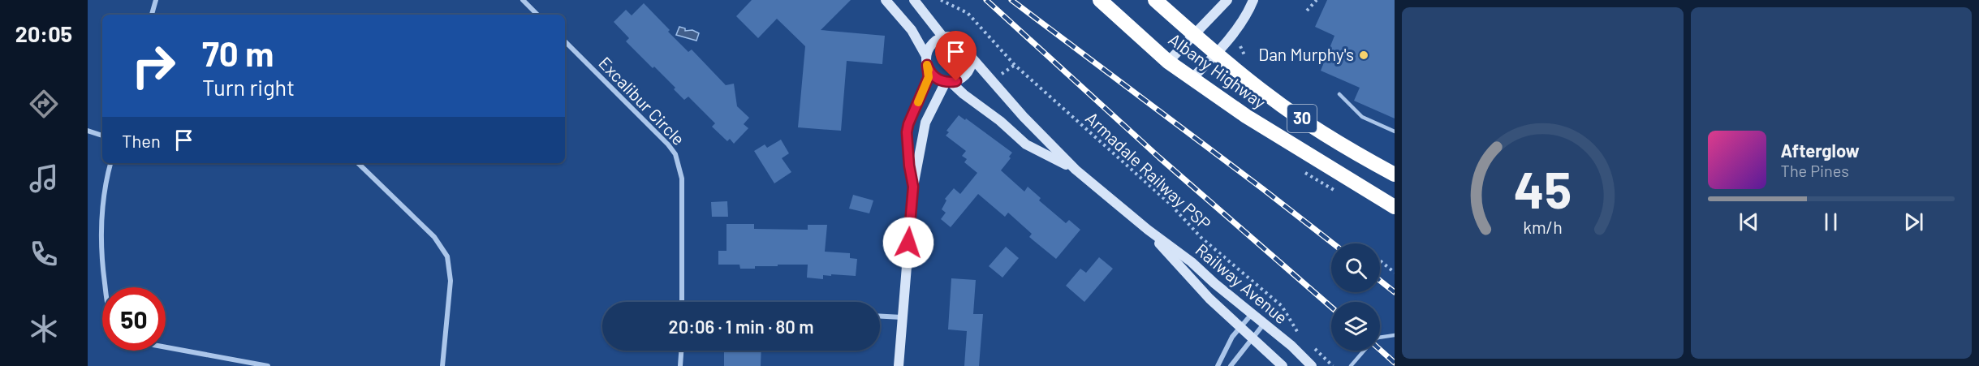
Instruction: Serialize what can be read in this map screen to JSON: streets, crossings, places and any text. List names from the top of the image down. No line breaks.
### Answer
{"streets":{"highway":["Albany Highway","30"],"main road":["Railway Avenue"],"street":["Excalibur Circle"],"path":["Armadale Railway PSP"]},"places":["Dan Murphy's"],"page":{"tabs":"20:05","turn":["70 m","Turn right"],"then":"Then","song":["Afterglow","The Pines"],"limit":"50","trip":"20:06 · 1 min · 80 m","gauge":["45","km/h"]}}
